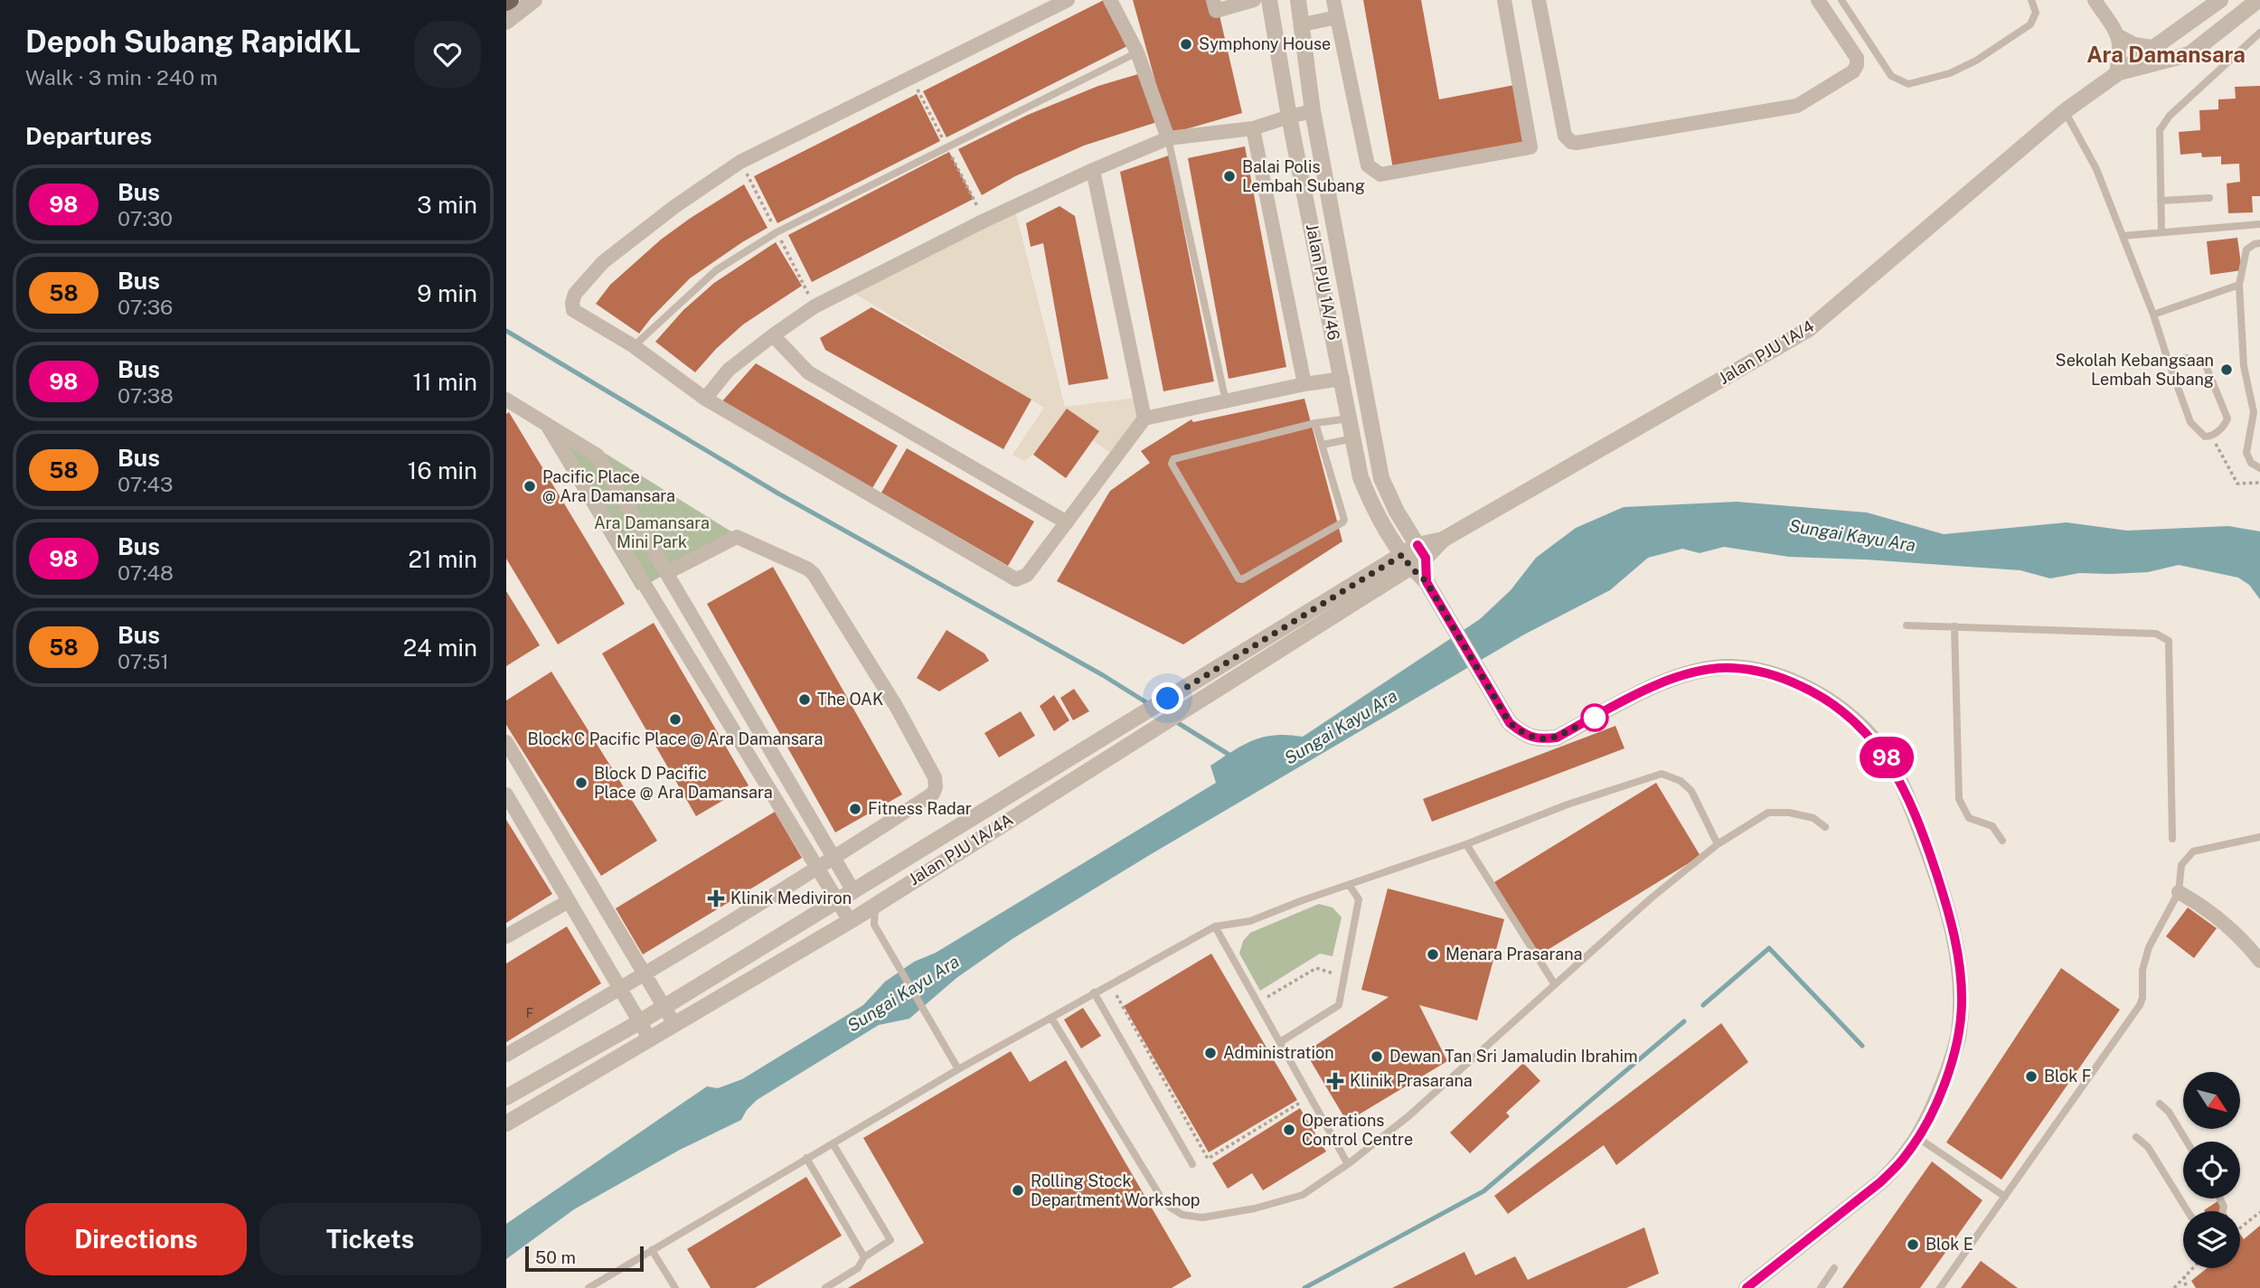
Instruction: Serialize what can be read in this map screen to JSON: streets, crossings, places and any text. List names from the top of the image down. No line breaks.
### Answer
{"streets":{"street":["Jalan PJU 1A/46","Jalan PJU 1A/4","Jalan PJU 1A/4A"]},"crossings":[["Jalan PJU 1A/46","Jalan PJU 1A/4"],["Jalan PJU 1A/46","Jalan PJU 1A/4A"],["Jalan PJU 1A/4","Jalan PJU 1A/4A"]],"districts":["Ara Damansara"],"water":["Sungai Kayu Ara"],"parks":["Ara Damansara Mini Park"],"places":{"other":["Symphony House","Balai Polis Lembah Subang","Sekolah Kebangsaan Lembah Subang","Pacific Place @ Ara Damansara","The OAK","Block C Pacific Place @ Ara Damansara","Block D Pacific Place @ Ara Damansara","Fitness Radar","Menara Prasarana","Administration","Dewan Tan Sri Jamaludin Ibrahim","Blok F","Operations Control Centre","Rolling Stock Department Workshop","Blok E"],"health":["Klinik Mediviron","Klinik Prasarana"]},"lines":["bus line 98"],"house_numbers":["F"],"scale_bar":"50 m","north":"bottom right","page":{"heading":[["Depoh Subang RapidKL","Walk · 3 min · 240 m"],"Departures"],"on_map":"98","list":[{"mark":"98","name":"Bus","note":"07:30","value":"3 min"},{"mark":"58","name":"Bus","note":"07:36","value":"9 min"},{"mark":"98","name":"Bus","note":"07:38","value":"11 min"},{"mark":"58","name":"Bus","note":"07:43","value":"16 min"},{"mark":"98","name":"Bus","note":"07:48","value":"21 min"},{"mark":"58","name":"Bus","note":"07:51","value":"24 min"}],"buttons":["Directions","Tickets"],"scale":"50 m"}}
